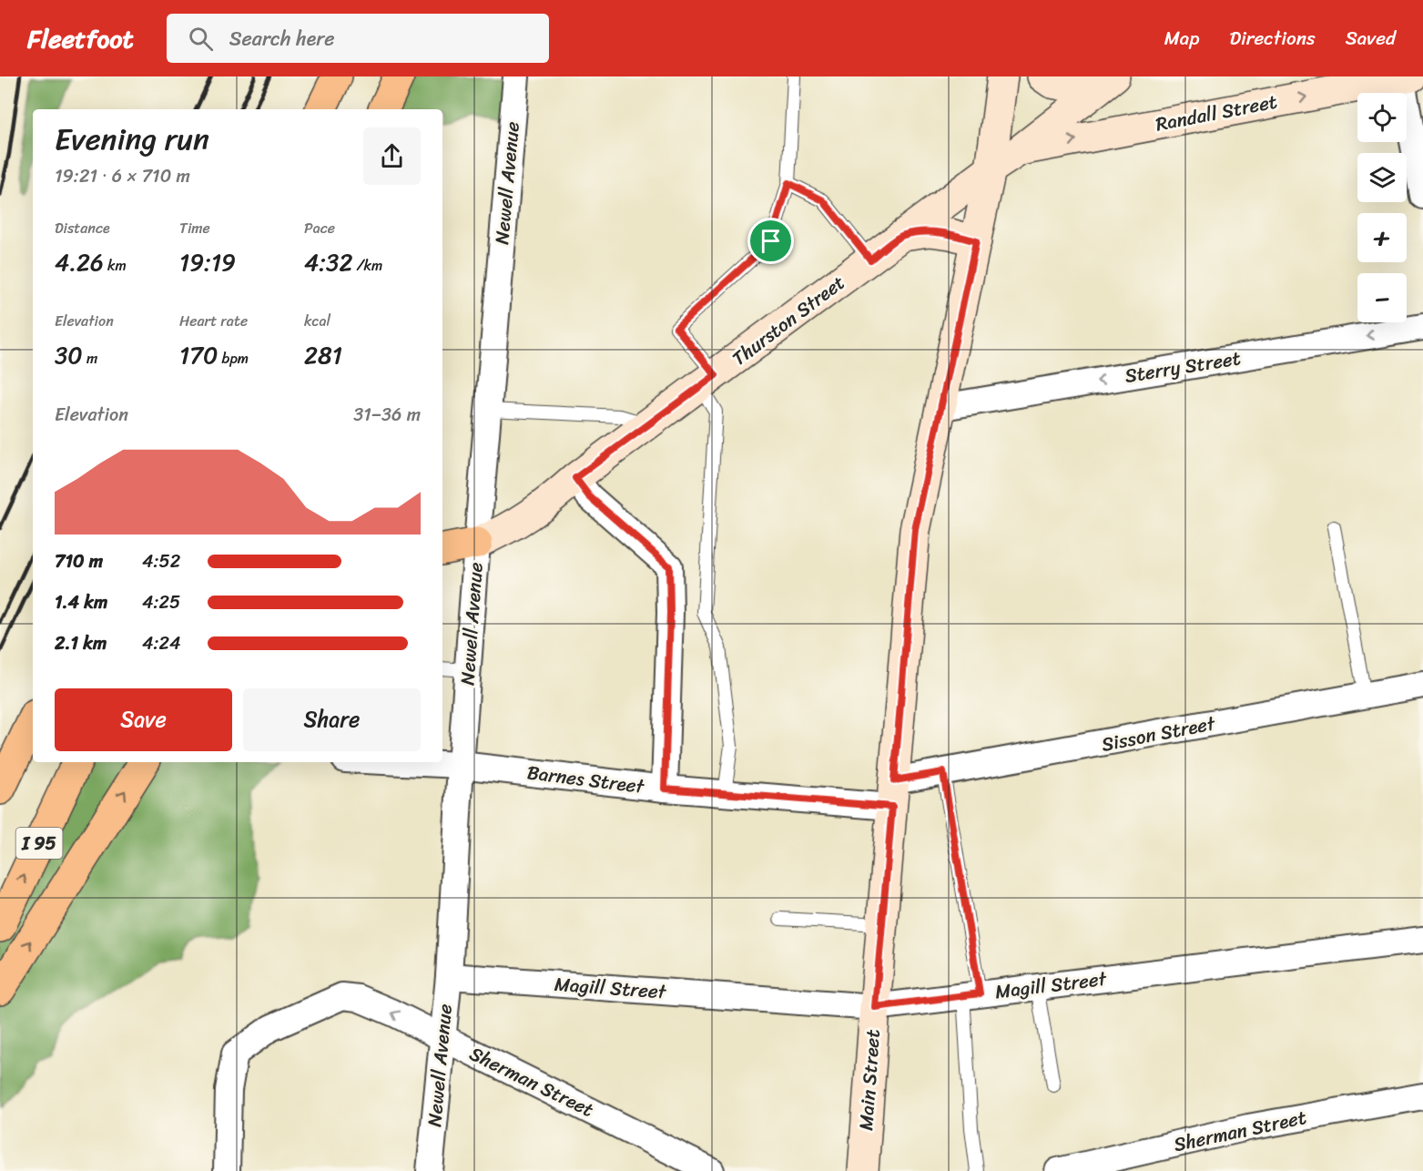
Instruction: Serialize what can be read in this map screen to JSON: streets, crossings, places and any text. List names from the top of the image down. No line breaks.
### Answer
{"streets":{"highway":["I 95"],"main road":["Randall Street","Thurston Street","Main Street"],"street":["Newell Avenue","Sterry Street","Sisson Street","Barnes Street","Magill Street","Sherman Street"]},"crossings":[["Newell Avenue","Thurston Street"],["Newell Avenue","Barnes Street"],["Newell Avenue","Magill Street"],["Newell Avenue","Sherman Street"],["Thurston Street","Main Street"],["Sterry Street","Main Street"],["Sisson Street","Barnes Street"],["Sisson Street","Main Street"],["Barnes Street","Main Street"],["Magill Street","Main Street"]],"one_way":["Randall Street","Sterry Street"],"page":{"header":"Fleetfoot","search":"Search here","nav":["Map","Directions","Saved"],"map_buttons":["+","−"],"heading":["Evening run","19:21 · 6 × 710 m"],"stats":[["Distance","4.26 km"],["Time","19:19"],["Pace","4:32 /km"],["Elevation","30 m"],["Heart rate","170 bpm"],["kcal","281"]],"chart":["Elevation","31–36 m"],"list":[{"name":"710 m","note":"4:52"},{"name":"1.4 km","note":"4:25"},{"name":"2.1 km","note":"4:24"}],"buttons":["Save","Share"]}}
